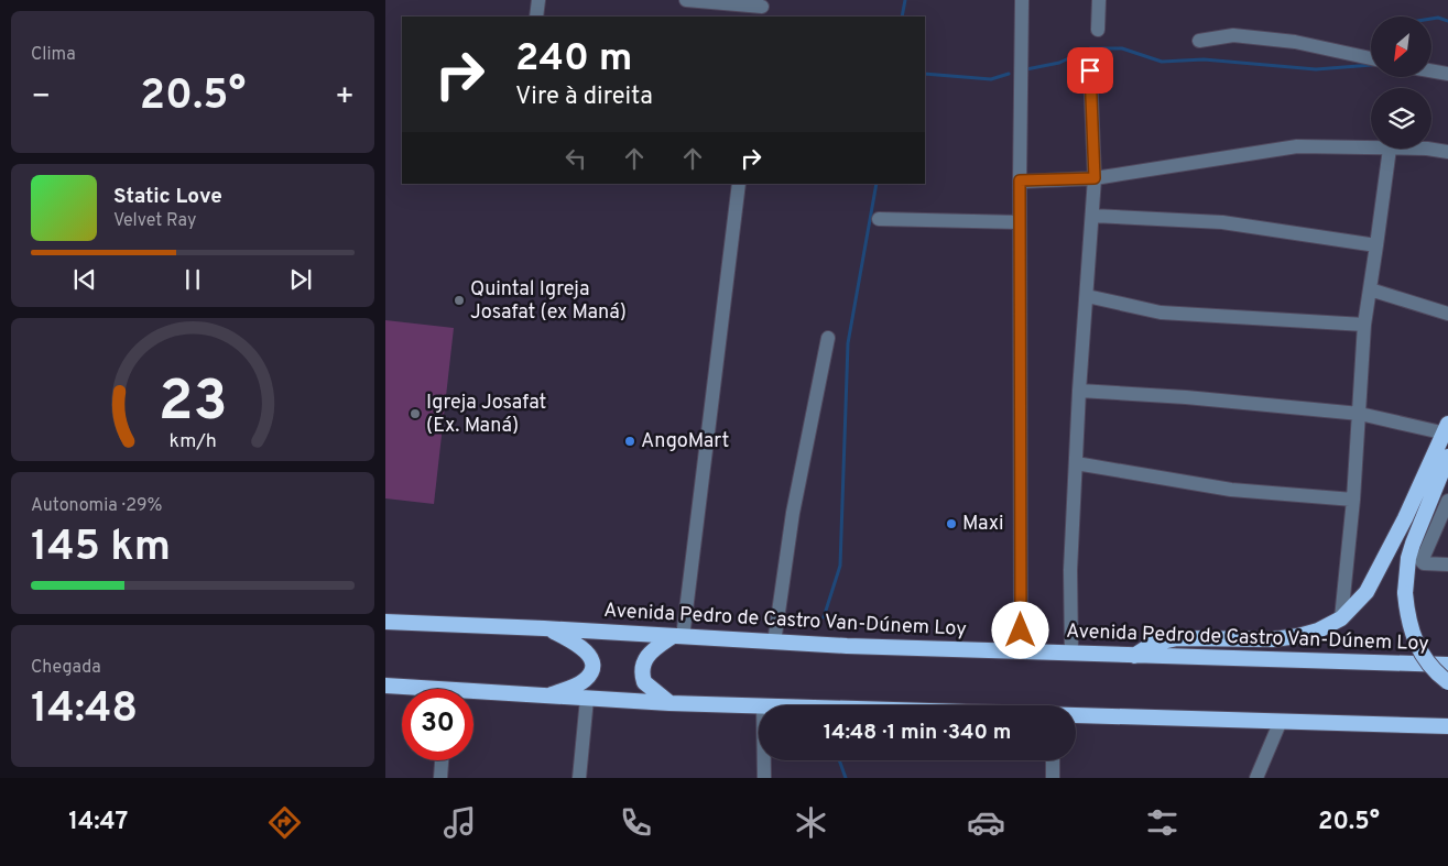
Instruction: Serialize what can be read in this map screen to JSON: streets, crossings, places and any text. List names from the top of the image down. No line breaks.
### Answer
{"streets":{"highway":["Avenida Pedro de Castro Van-Dúnem Loy"]},"places":["Quintal Igreja Josafat (ex Maná)","Igreja Josafat (Ex. Maná)","AngoMart","Maxi"],"north":"bottom left","page":{"tile":["Clima",["Autonomia · 29%","145 km"],["Chegada","14:48"]],"turn":["240 m","Vire à direita"],"heat":["−","20.5°","+"],"song":["Static Love","Velvet Ray"],"limit":"30","trip":"14:48 · 1 min · 340 m","tabs":["14:47","20.5°"],"gauge":["23","km/h"]}}
